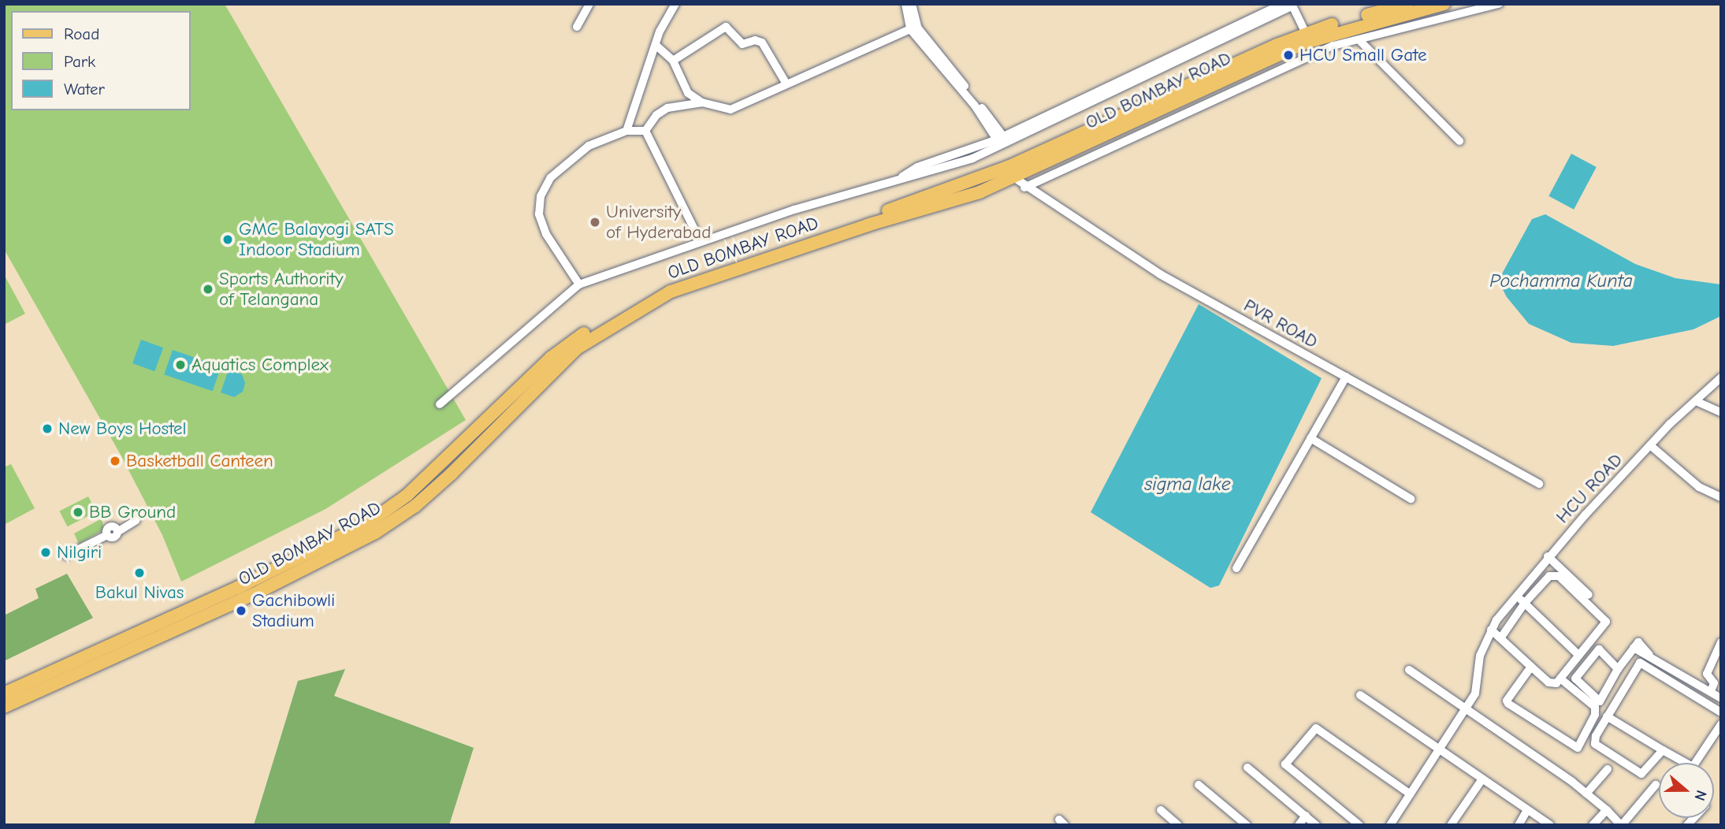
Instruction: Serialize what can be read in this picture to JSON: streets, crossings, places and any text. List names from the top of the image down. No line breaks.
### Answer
{"streets":{"main road":["OLD BOMBAY ROAD"],"street":["PVR ROAD","HCU ROAD"]},"crossings":[["OLD BOMBAY ROAD","PVR ROAD"]],"water":["Pochamma Kunta","sigma lake"],"places":["HCU Small Gate","University of Hyderabad","GMC Balayogi SATS Indoor Stadium","Sports Authority of Telangana","Aquatics Complex","New Boys Hostel","Basketball Canteen","BB Ground","Nilgiri","Bakul Nivas","Gachibowli Stadium"],"legend":["Road","Park","Water"],"north":"right"}
